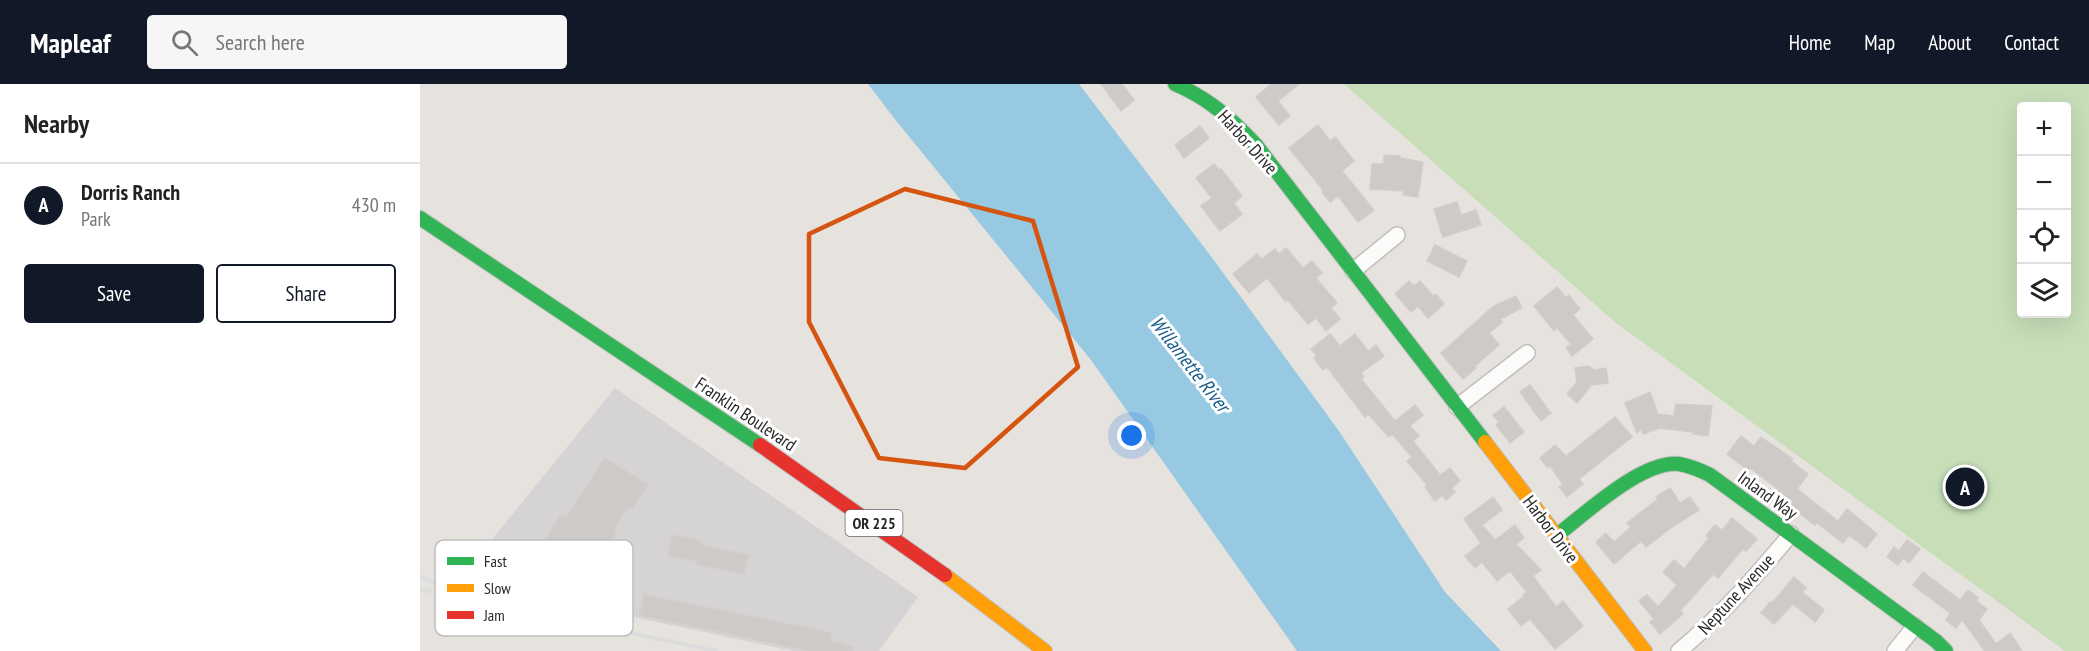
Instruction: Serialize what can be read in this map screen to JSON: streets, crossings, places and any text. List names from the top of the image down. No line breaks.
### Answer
{"streets":{"street":["Harbor Drive","Franklin Boulevard","Inland Way","OR 225","Neptune Avenue"]},"crossings":[["Harbor Drive","Inland Way"],["Inland Way","Neptune Avenue"]],"water":["Willamette River"],"legend":["Fast","Slow","Jam"],"page":{"header":"Mapleaf","search":"Search here","nav":["Home","Map","About","Contact"],"heading":"Nearby","map_buttons":["+","−"],"list":[{"mark":"A","name":"Dorris Ranch","note":"Park","value":"430 m"}],"buttons":["Save","Share"],"pins":"A"}}
